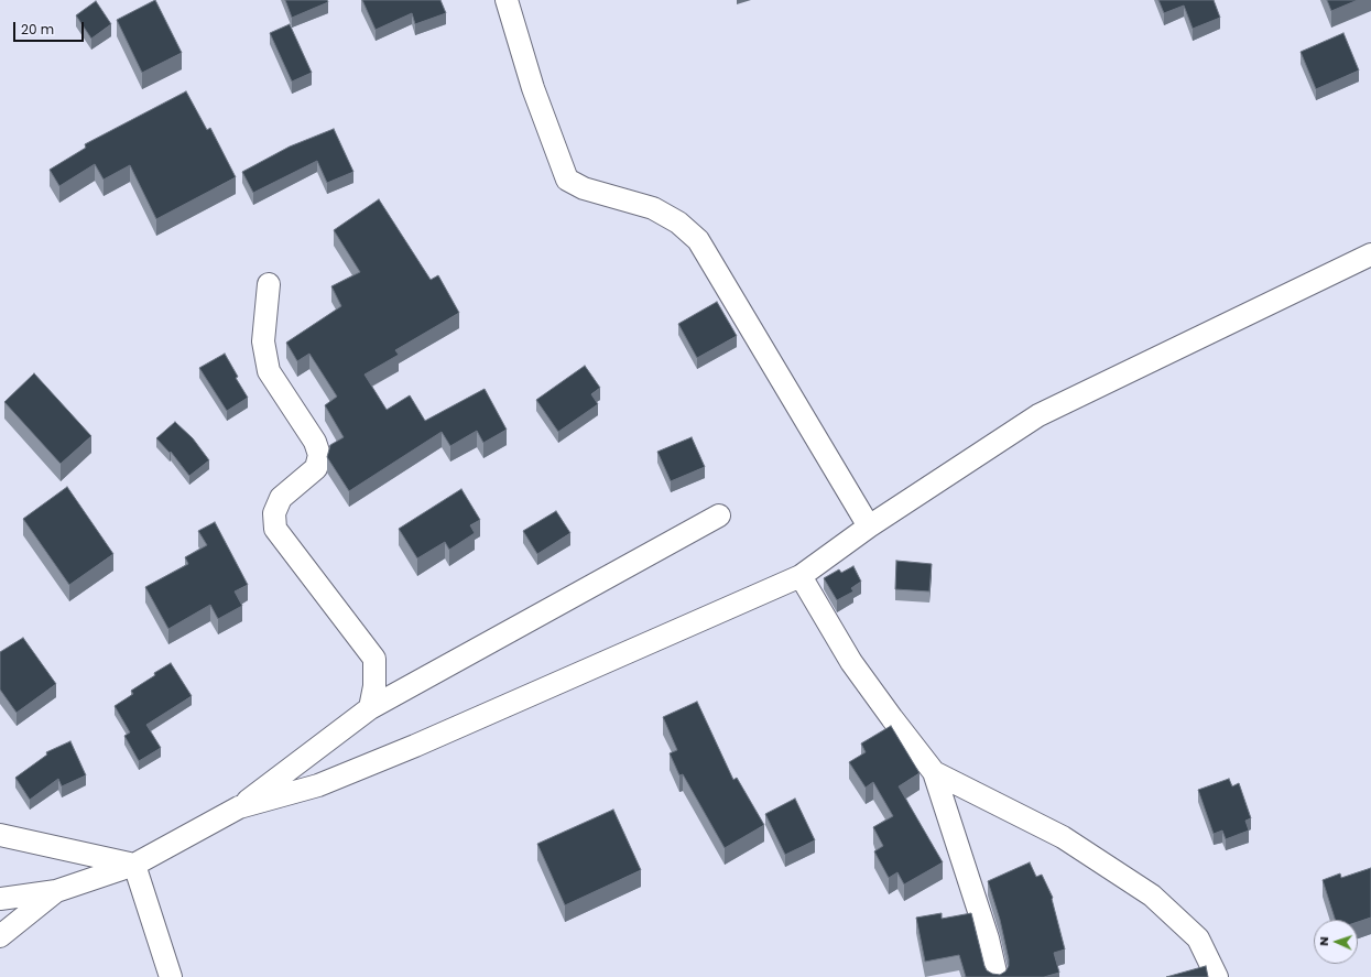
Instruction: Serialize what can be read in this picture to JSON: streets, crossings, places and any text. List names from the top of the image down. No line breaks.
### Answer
{"scale_bar":"20 m","north":"left"}
